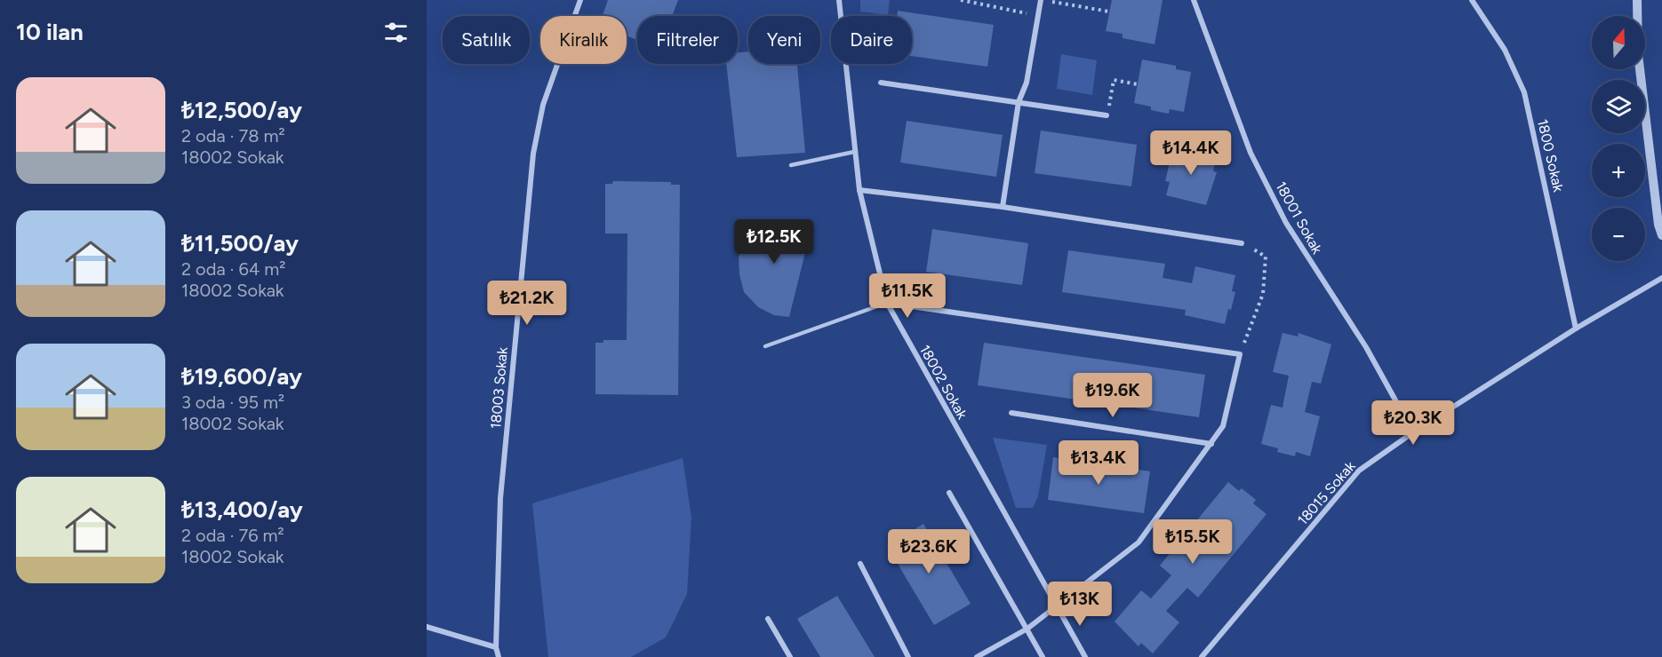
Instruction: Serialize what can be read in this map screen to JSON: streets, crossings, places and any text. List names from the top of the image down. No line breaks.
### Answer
{"streets":{"street":["1800 Sokak","18001 Sokak","18002 Sokak","18003 Sokak","18015 Sokak"]},"crossings":[["1800 Sokak","18015 Sokak"],["18001 Sokak","18015 Sokak"]],"north":"top","page":{"heading":"10 ilan","map_buttons":["+","−"],"chip":["Satılık","Kiralık","Filtreler","Yeni","Daire"],"list":[{"name":"₺12,500/ay","note":"2 oda · 78 m² · 18002 Sokak"},{"name":"₺11,500/ay","note":"2 oda · 64 m² · 18002 Sokak"},{"name":"₺19,600/ay","note":"3 oda · 95 m² · 18002 Sokak"},{"name":"₺13,400/ay","note":"2 oda · 76 m² · 18002 Sokak"}],"price":["₺14.4K","₺12.5K","₺11.5K","₺21.2K","₺19.6K","₺20.3K","₺13.4K","₺15.5K","₺23.6K","₺13K"]}}
